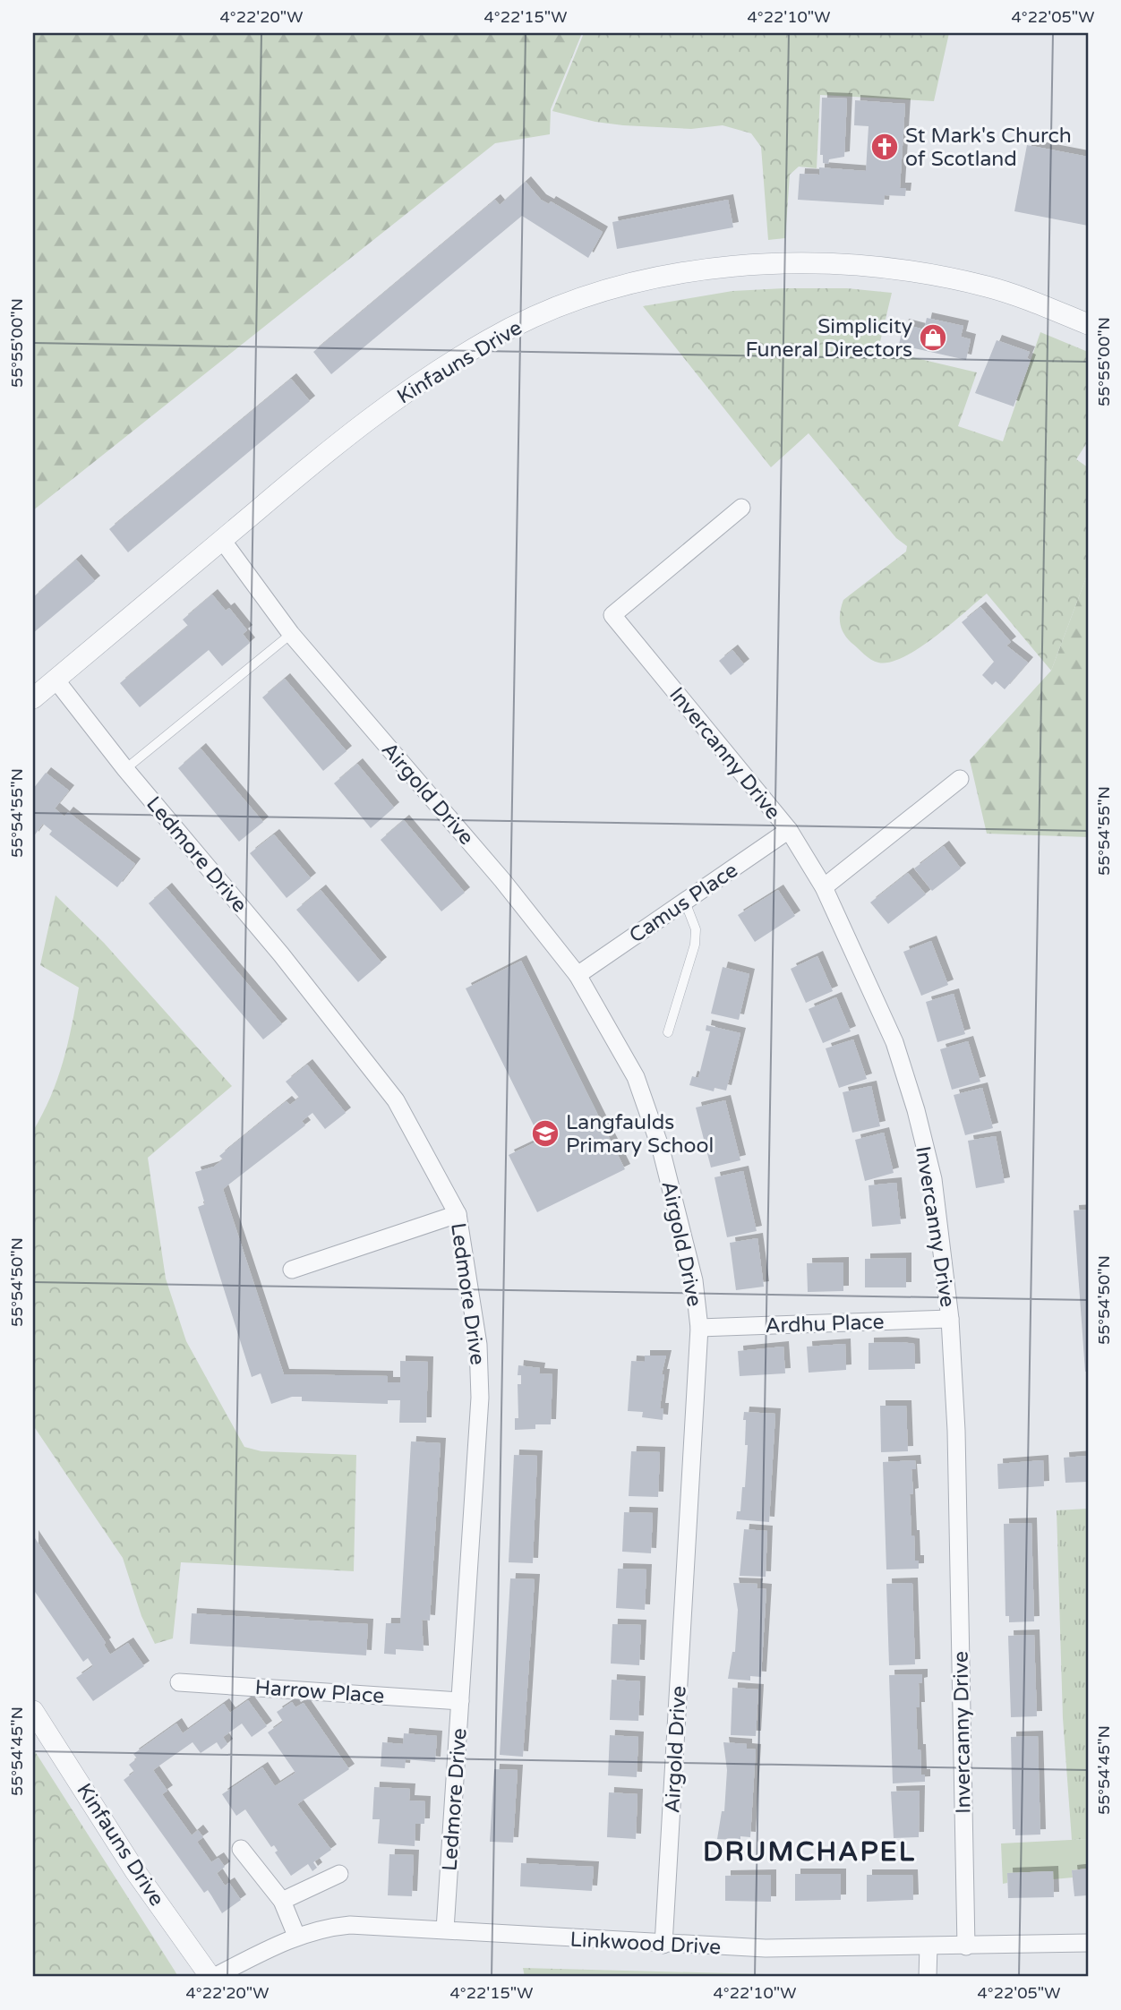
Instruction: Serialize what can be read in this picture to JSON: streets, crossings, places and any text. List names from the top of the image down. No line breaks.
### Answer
{"streets":{"street":["Kinfauns Drive","Invercanny Drive","Airgold Drive","Ledmore Drive","Camus Place","Ardhu Place","Harrow Place","Linkwood Drive"]},"crossings":[["Kinfauns Drive","Airgold Drive"],["Kinfauns Drive","Ledmore Drive"],["Kinfauns Drive","Linkwood Drive"],["Invercanny Drive","Camus Place"],["Invercanny Drive","Ardhu Place"],["Invercanny Drive","Linkwood Drive"],["Airgold Drive","Camus Place"],["Airgold Drive","Ardhu Place"],["Airgold Drive","Linkwood Drive"],["Ledmore Drive","Harrow Place"],["Ledmore Drive","Linkwood Drive"]],"districts":["DRUMCHAPEL"],"places":{"church":["St Mark's Church of Scotland"],"shop":["Simplicity Funeral Directors"],"school or university":["Langfaulds Primary School"]},"coordinates":["4°22'20\"W","4°22'15\"W","4°22'10\"W","4°22'05\"W","55°55'00\"N","55°54'55\"N","55°54'50\"N","55°54'45\"N"]}
